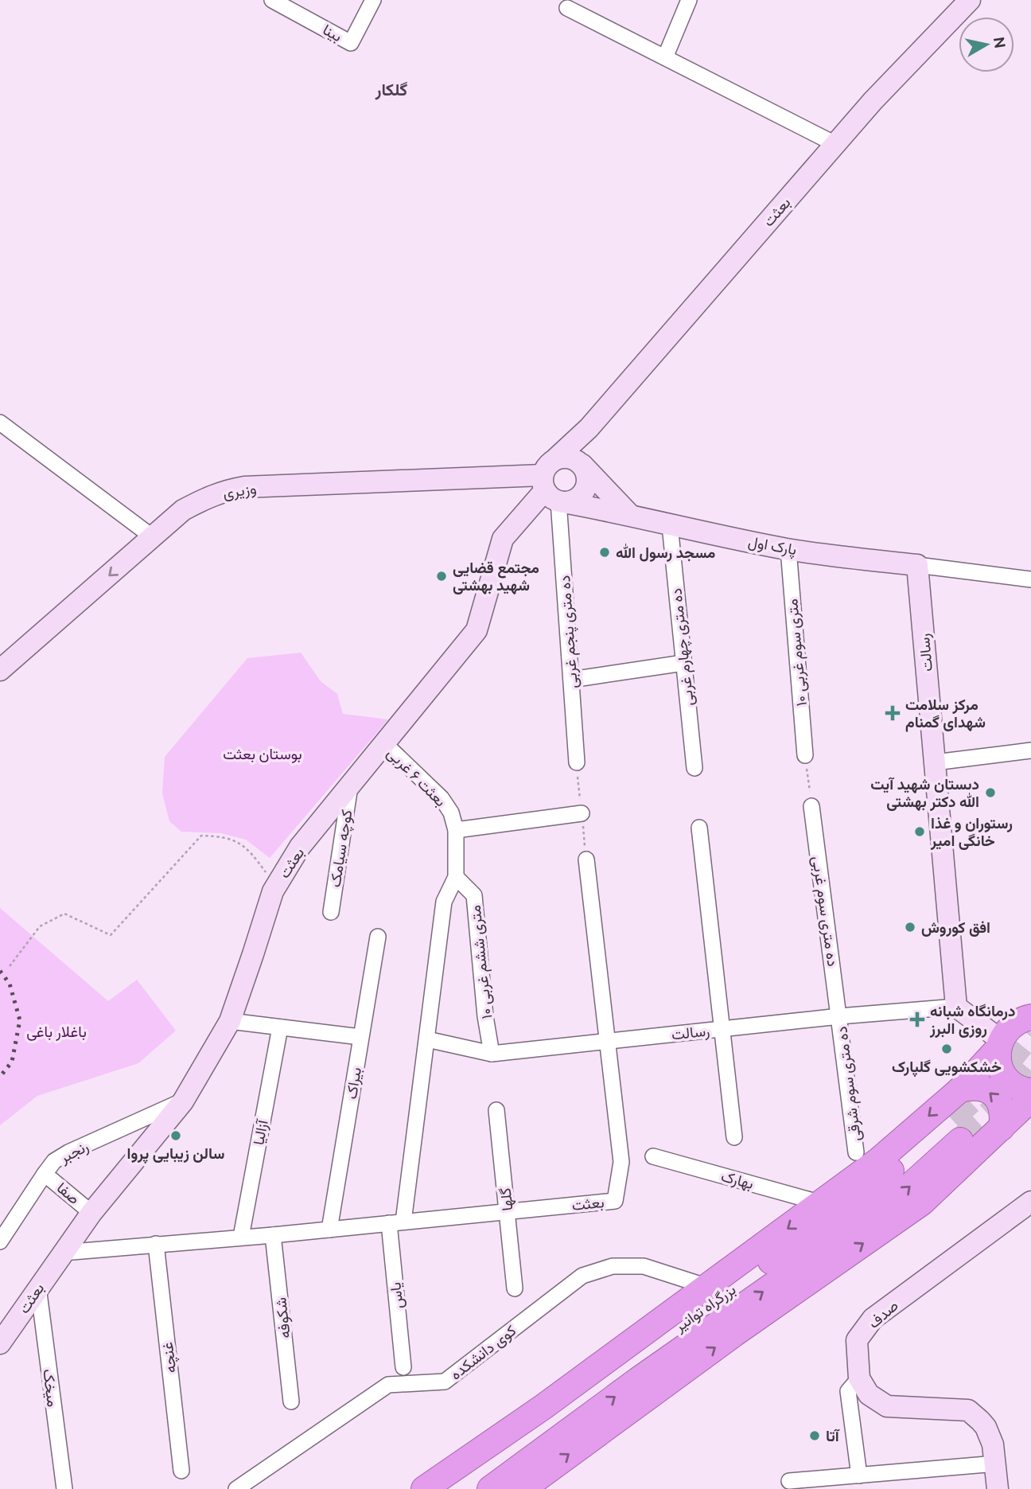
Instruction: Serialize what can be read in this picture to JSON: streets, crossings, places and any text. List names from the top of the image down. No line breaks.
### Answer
{"streets":{"highway":["بزرگراه توانیر"],"main road":["بعثت","وزیری","پارک اول","رسالت","صدف"],"street":["بینا","ده متری پنجم غربی","ده متری چهارم غربی","۱۰ متری سوم غربی","بعثت ۶ غربی","کوچه سیامک","ده متری سوم غربی","۱۰ متری ششم غربی","بیراک","ده متری سوم شرقی","آزالیا","رنجبر","بهارک","صفا","گلها","یاس","شکوفه","کوی دانشکده","غنچه","میخک"]},"crossings":[["بعثت","وزیری"],["بعثت","ده متری پنجم غربی"],["بعثت","رسالت"],["بعثت","بعثت ۶ غربی"],["بعثت","کوچه سیامک"],["بعثت","بیراک"],["بعثت","آزالیا"],["بعثت","رنجبر"],["بعثت","صفا"],["بعثت","گلها"],["بعثت","یاس"],["بعثت","شکوفه"],["بعثت","غنچه"],["بعثت","میخک"],["وزیری","پارک اول"],["وزیری","ده متری پنجم غربی"],["پارک اول","ده متری چهارم غربی"],["پارک اول","۱۰ متری سوم غربی"],["پارک اول","رسالت"],["رسالت","ده متری سوم غربی"],["رسالت","۱۰ متری ششم غربی"],["رسالت","ده متری سوم شرقی"],["بعثت ۶ غربی","۱۰ متری ششم غربی"],["ده متری سوم غربی","ده متری سوم شرقی"],["رنجبر","صفا"]],"districts":["گلکار"],"parks":["بوستان بعثت","باغلار باغی"],"places":{"other":["مسجد رسول الله","مجتمع قضایی شهید بهشتی","دبستان شهید آیت الله دکتر بهشتی","رستوران و غذا خانگی امیر","افق کوروش","خشکشویی گلپارک","سالن زيبايى پروا","آتا"],"health":["مرکز سلامت شهدای گمنام","درمانگاه شبانه روزی البرز"]},"north":"right"}
